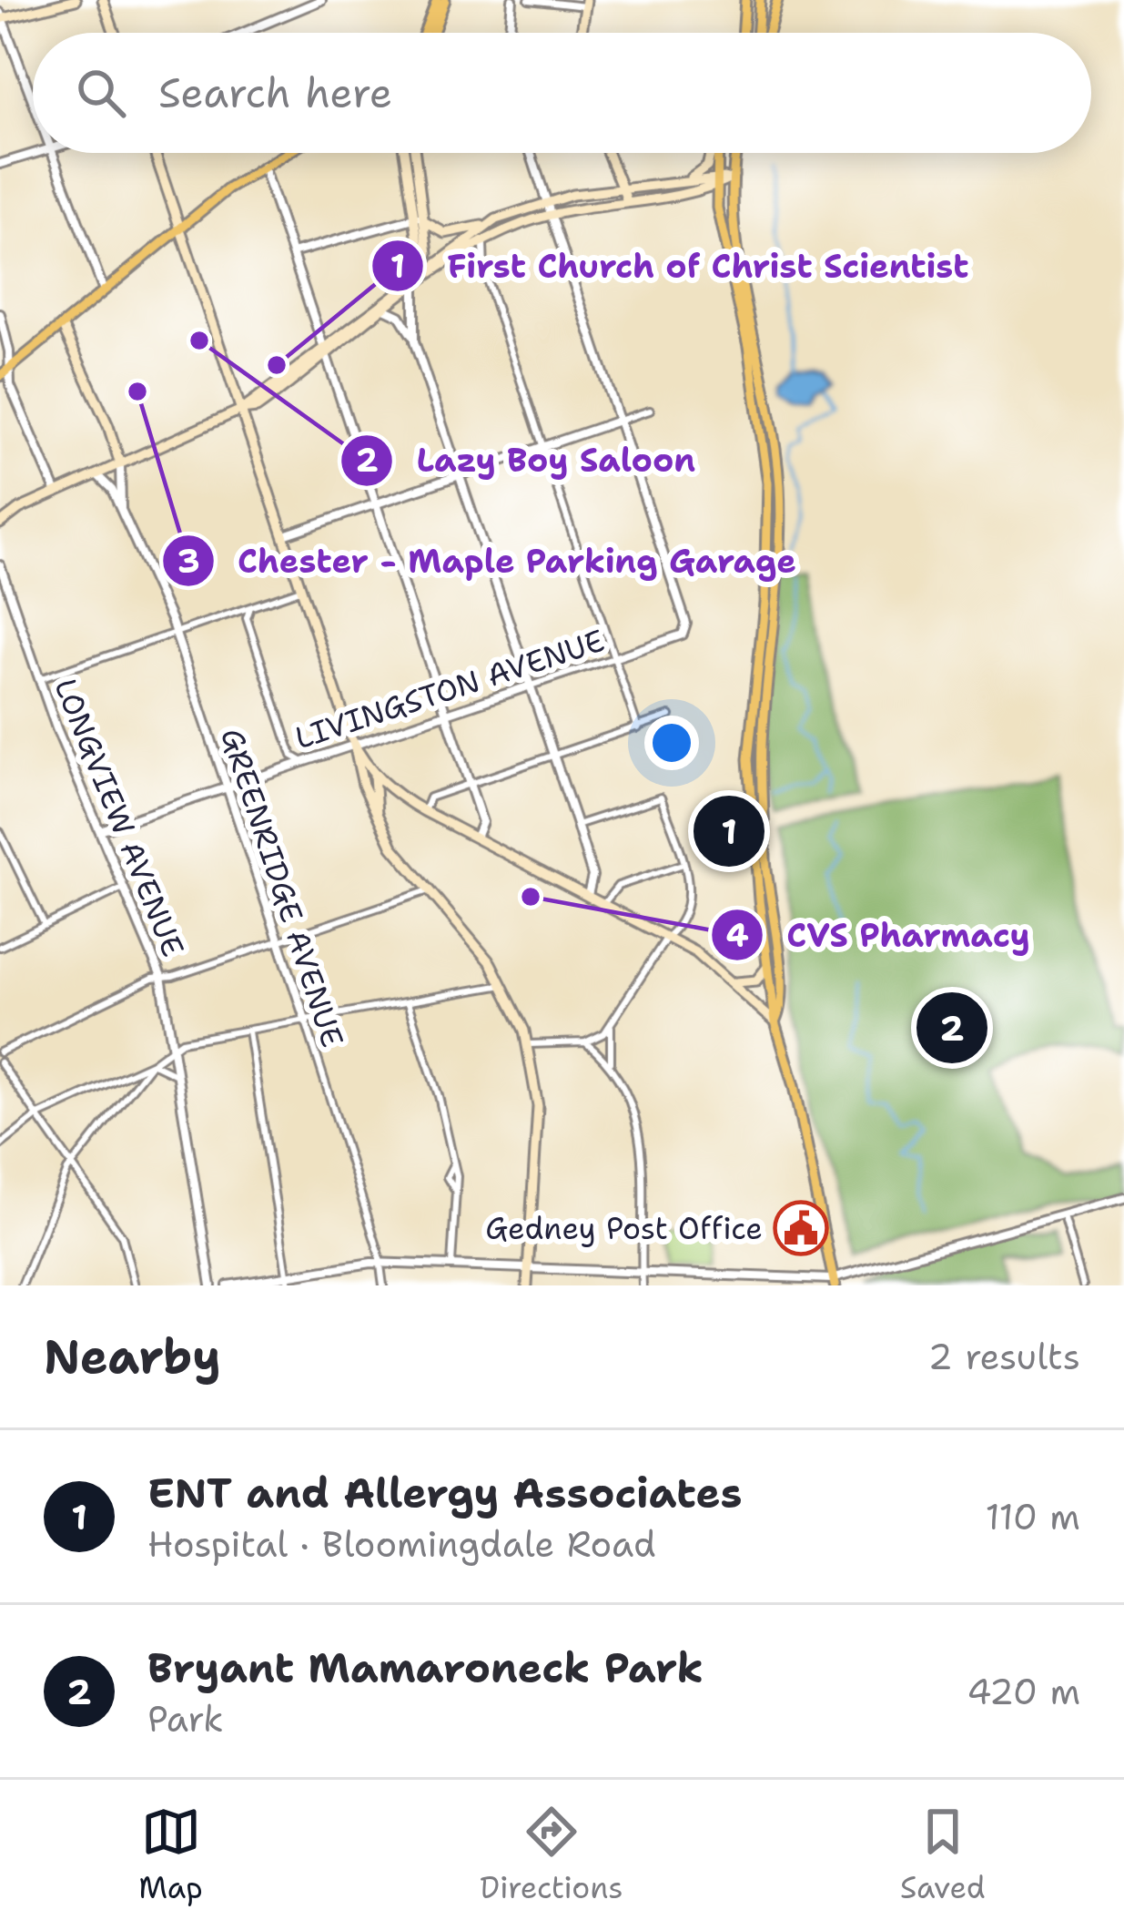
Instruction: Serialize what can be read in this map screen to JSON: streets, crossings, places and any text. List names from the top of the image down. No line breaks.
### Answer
{"streets":{"street":["LIVINGSTON AVENUE","LONGVIEW AVENUE","GREENRIDGE AVENUE"]},"crossings":[["LIVINGSTON AVENUE","LONGVIEW AVENUE"],["LIVINGSTON AVENUE","GREENRIDGE AVENUE"]],"places":{"other":["Lazy Boy Saloon","First Church of Christ Scientist","Chester - Maple Parking Garage","CVS Pharmacy"],"public building":["Gedney Post Office"]},"page":{"search":"Search here","pins":["1","2"],"heading":["Nearby","2 results"],"list":[{"mark":"1","name":"ENT and Allergy Associates","note":"Hospital · Bloomingdale Road","value":"110 m"},{"mark":"2","name":"Bryant Mamaroneck Park","note":"Park","value":"420 m"}],"nav":["Map","Directions","Saved"]}}
